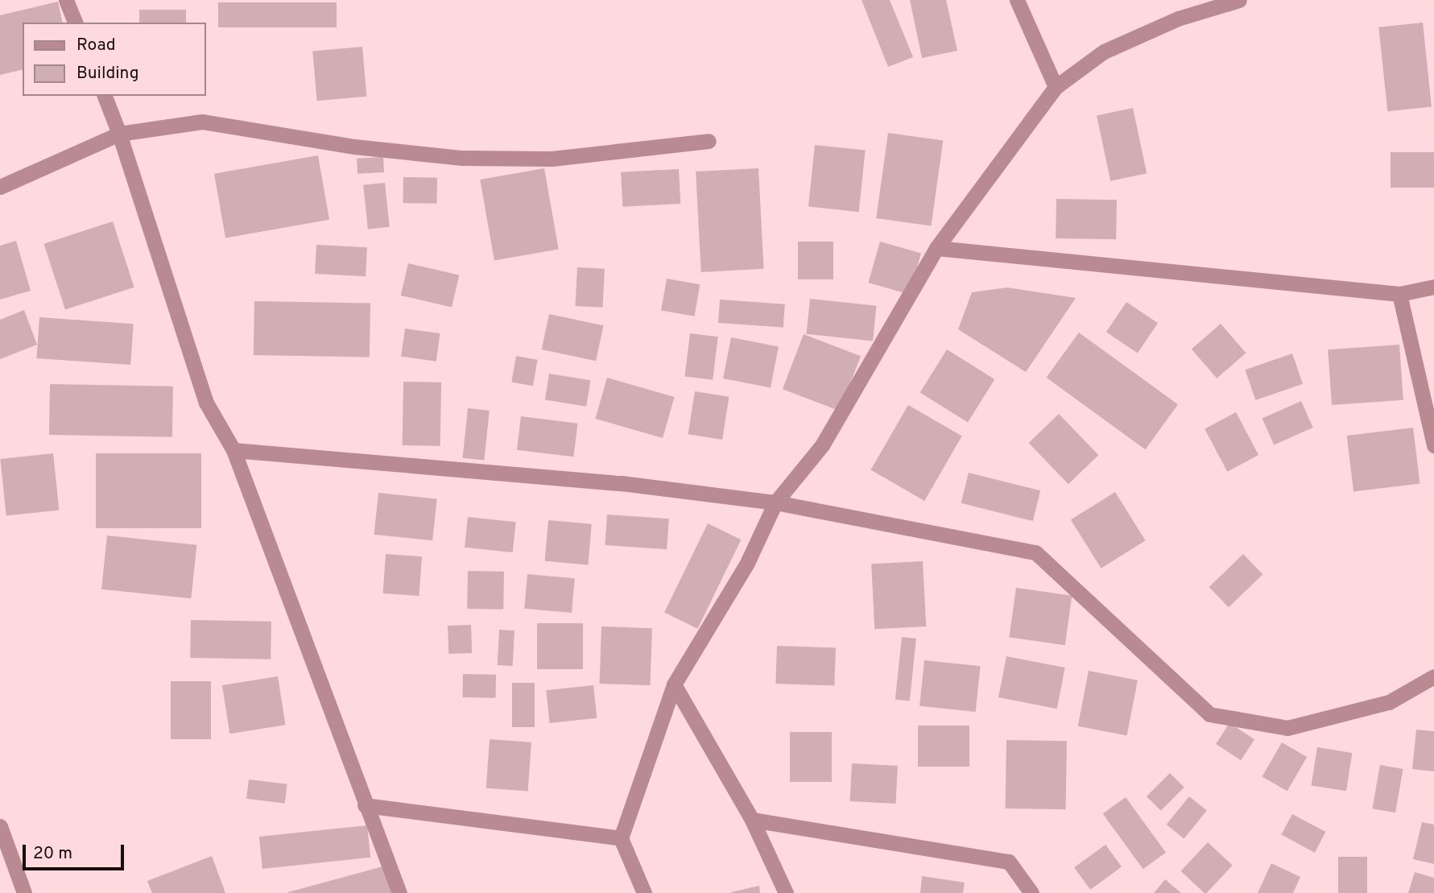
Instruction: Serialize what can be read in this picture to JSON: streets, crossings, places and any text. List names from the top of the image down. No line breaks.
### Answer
{"legend":["Road","Building"],"scale_bar":"20 m"}
